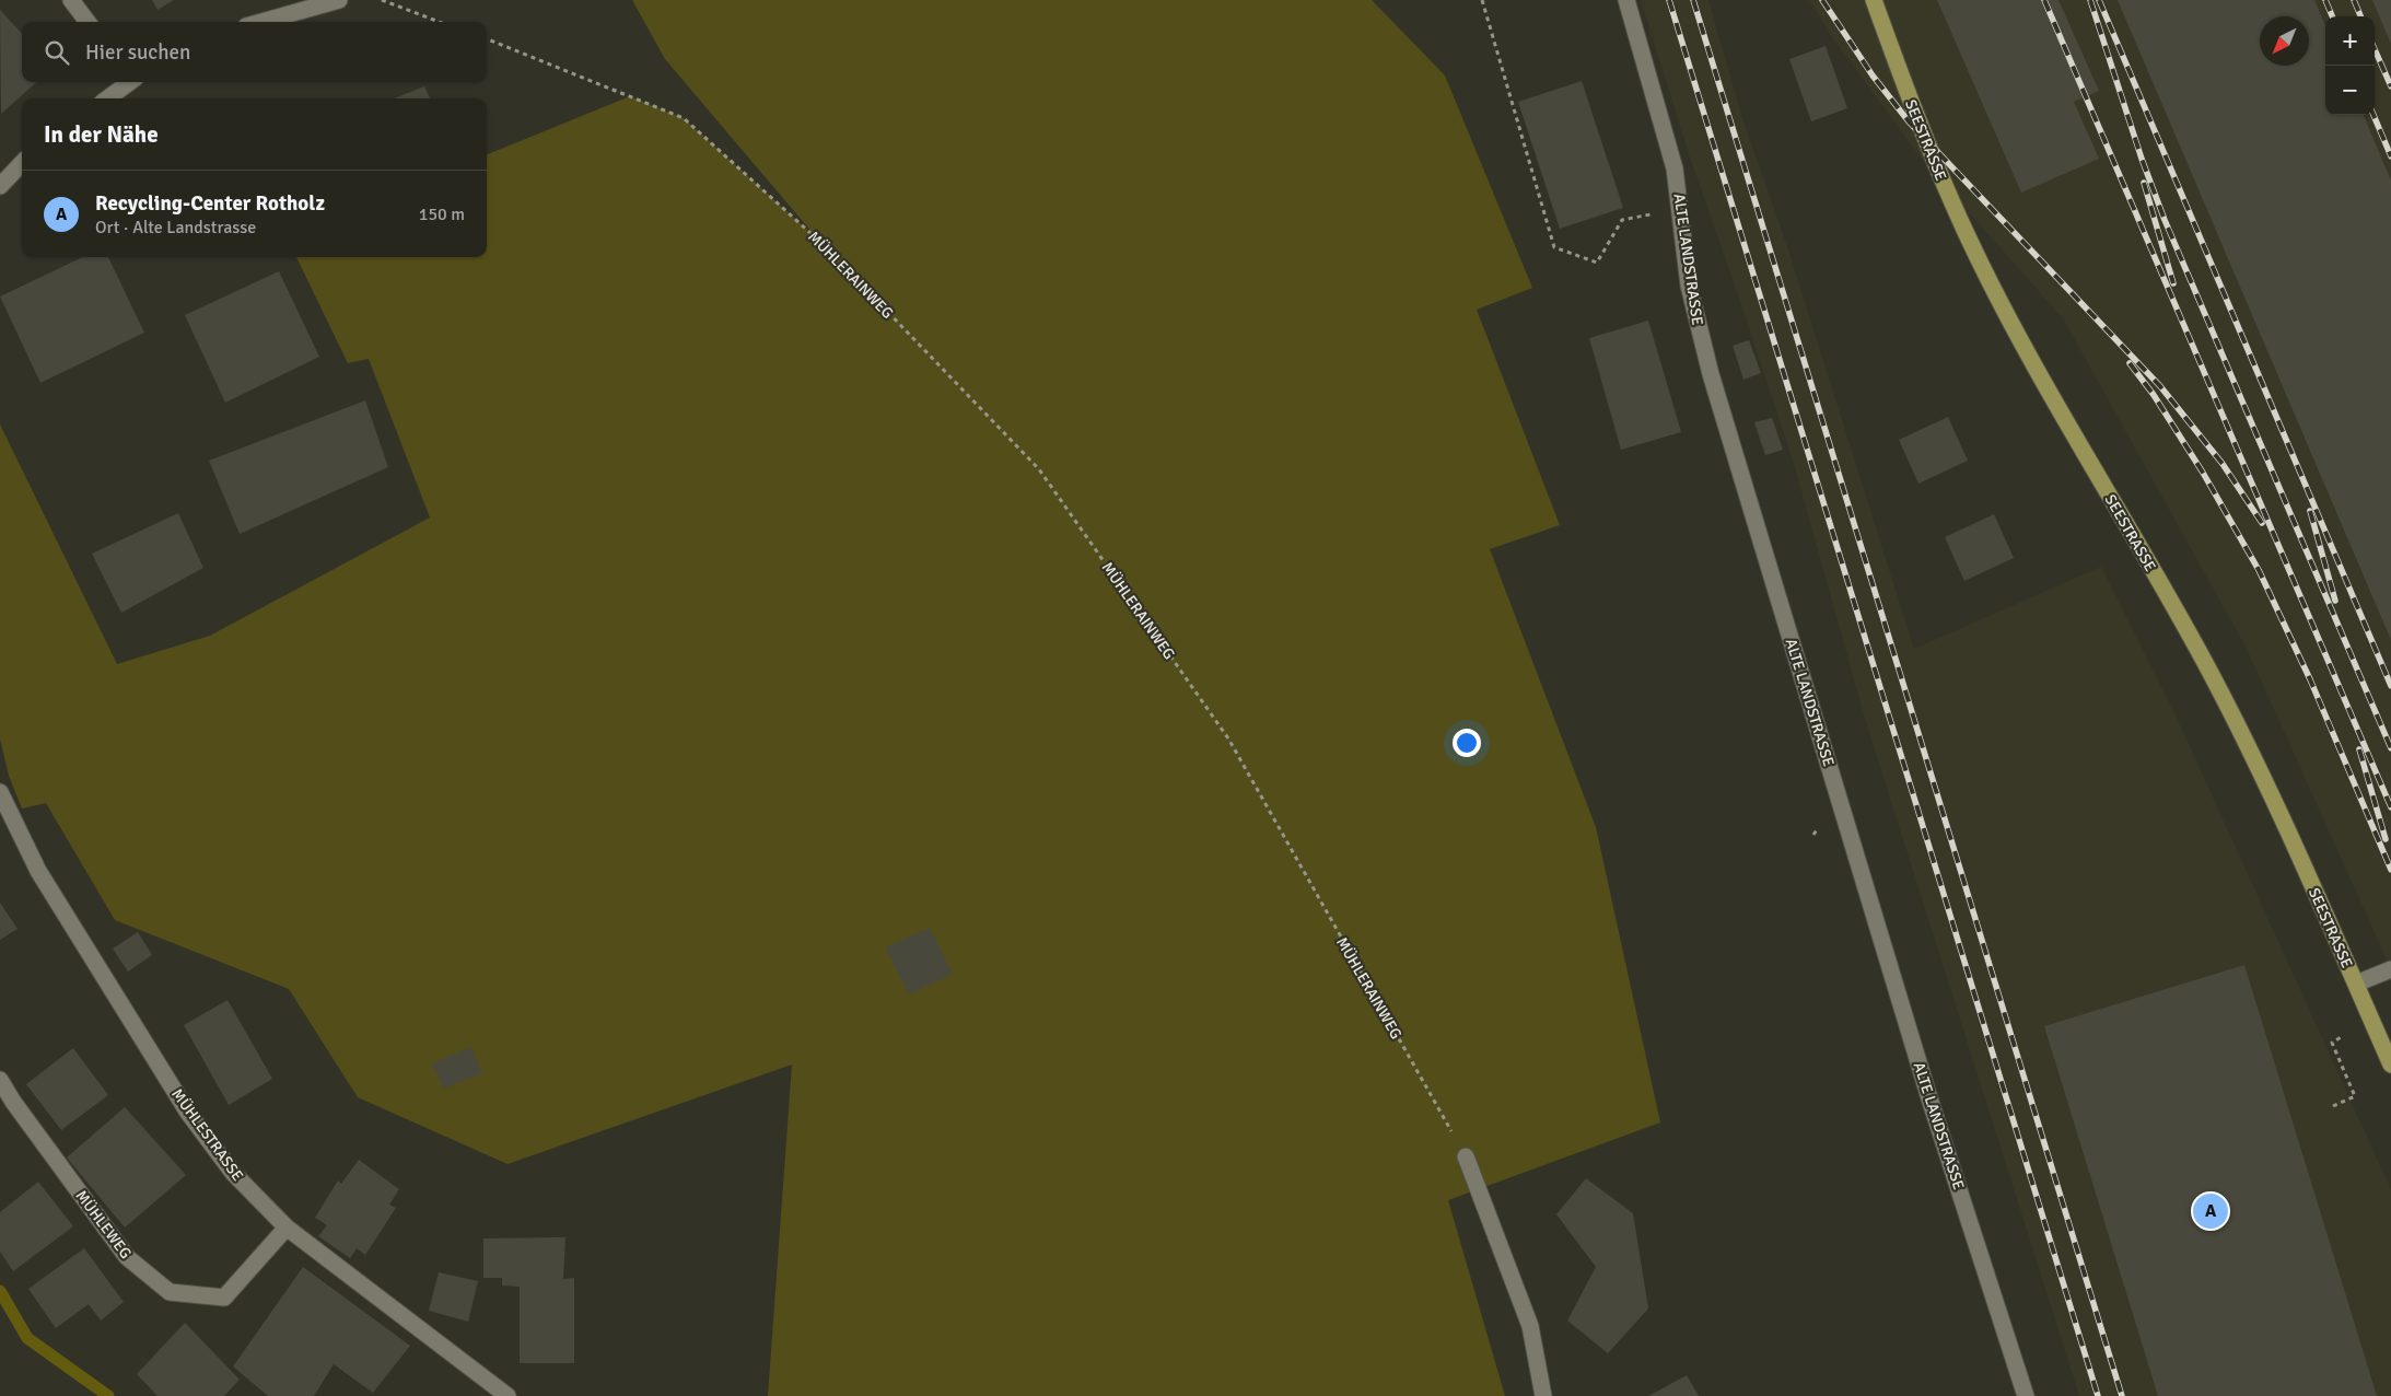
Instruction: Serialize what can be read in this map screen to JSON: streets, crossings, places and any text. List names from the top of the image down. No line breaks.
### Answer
{"streets":{"main road":["SEESTRASSE"],"street":["ALTE LANDSTRASSE","MÜHLESTRASSE","MÜHLEWEG"],"path":["MÜHLERAINWEG"]},"crossings":[["MÜHLESTRASSE","MÜHLEWEG"]],"north":"bottom left","page":{"map_buttons":["+","−"],"search":"Hier suchen","heading":"In der Nähe","list":[{"mark":"A","name":"Recycling-Center Rotholz","note":"Ort · Alte Landstrasse","value":"150 m"}],"pins":"A"}}
